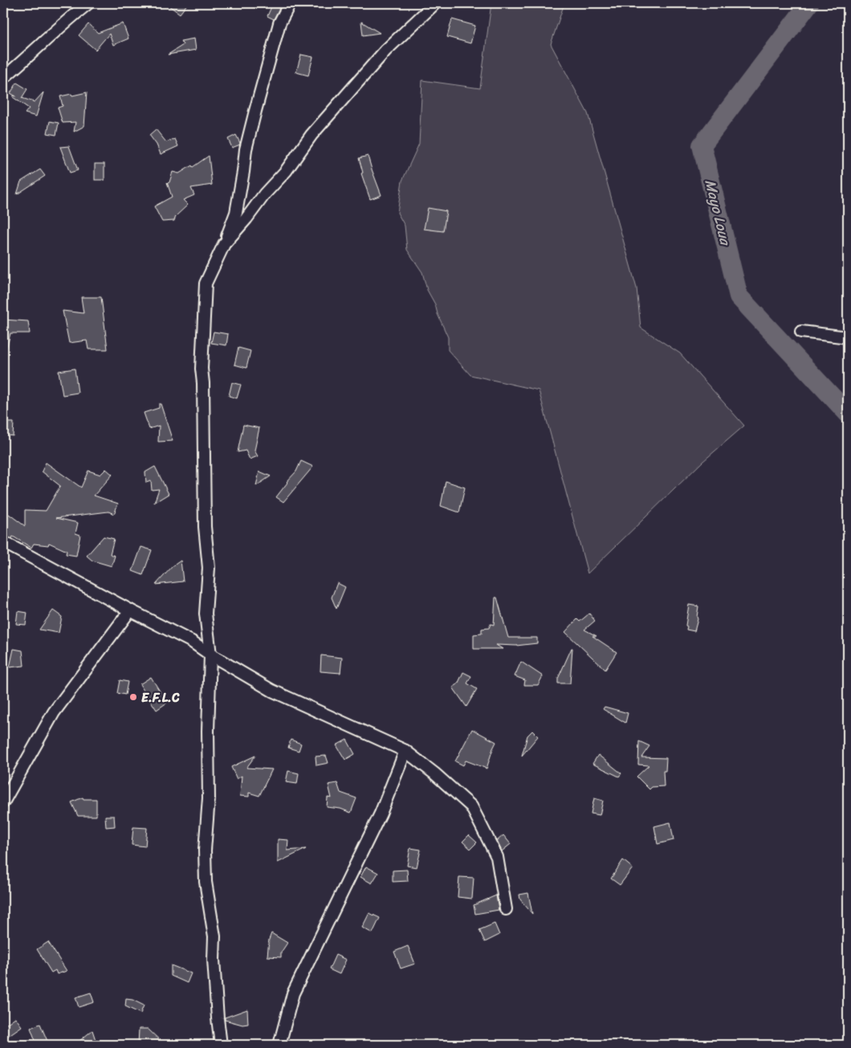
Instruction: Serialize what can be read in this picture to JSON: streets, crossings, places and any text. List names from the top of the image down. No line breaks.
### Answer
{"water":["Mayo Loua"],"places":["E.F.L.C"]}
